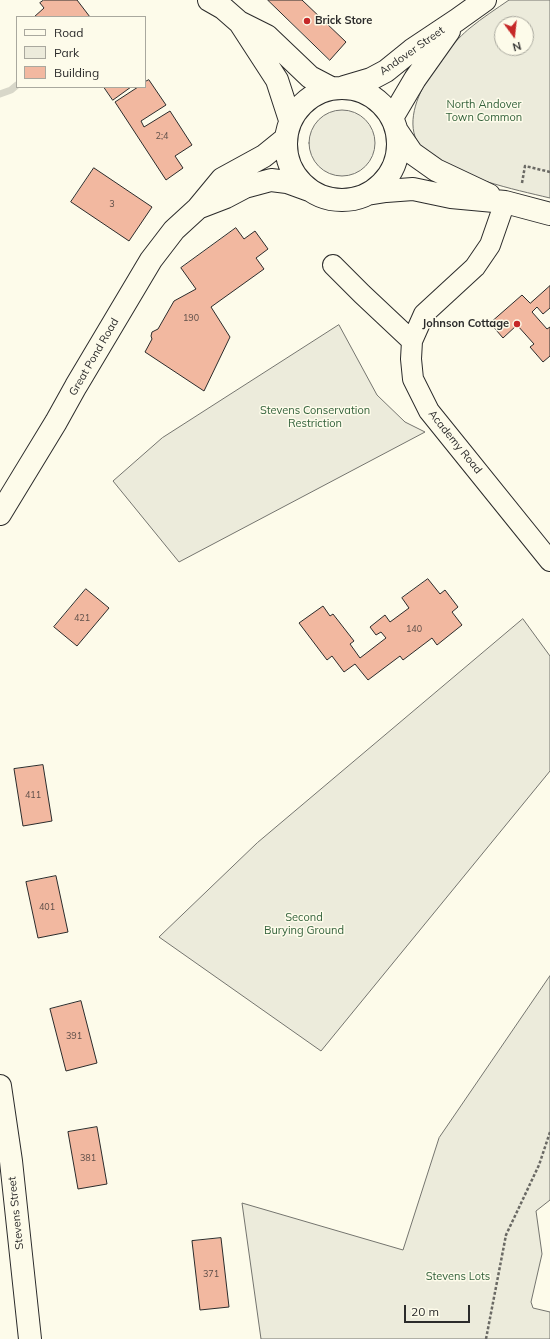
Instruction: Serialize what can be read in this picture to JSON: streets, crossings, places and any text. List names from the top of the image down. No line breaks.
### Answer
{"streets":{"street":["Andover Street","Great Pond Road","Academy Road","Stevens Street"]},"crossings":[["Andover Street","Great Pond Road"]],"parks":["North Andover Town Common","Stevens Conservation Restriction","Second Burying Ground","Stevens Lots"],"places":["Brick Store","Johnson Cottage"],"house_numbers":["2;4","3","190","421","140","411","401","391","381","371"],"legend":["Road","Park","Building"],"scale_bar":"20 m","north":"bottom"}
